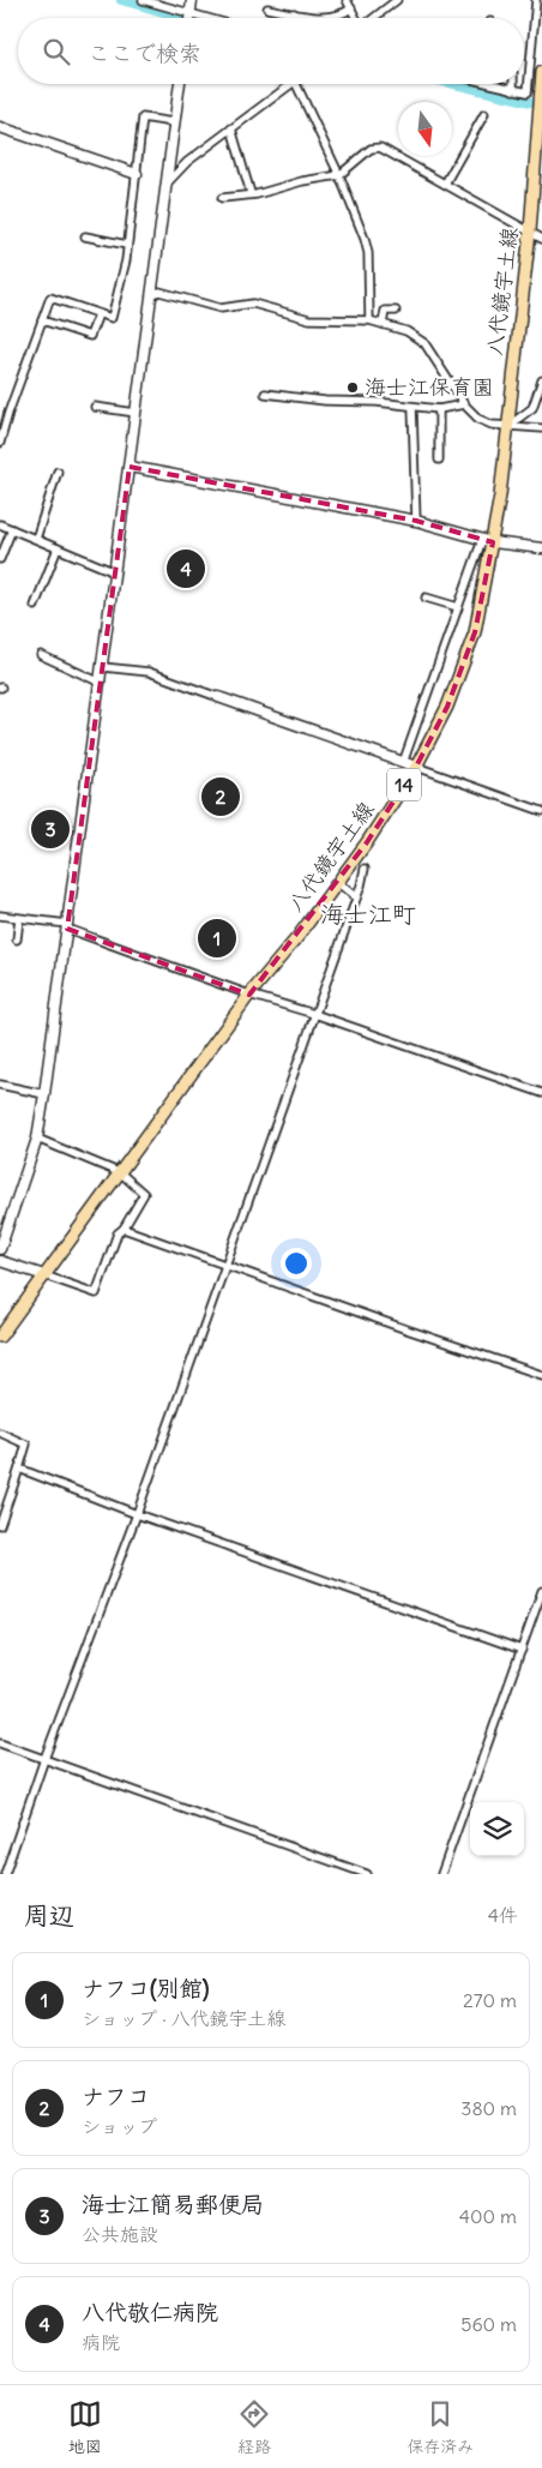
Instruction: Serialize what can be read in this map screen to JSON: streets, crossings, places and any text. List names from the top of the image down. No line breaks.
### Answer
{"streets":{"main road":["八代鏡宇土線","14"]},"districts":["海士江町"],"places":["海士江保育園"],"north":"bottom","page":{"search":"ここで検索","pins":["4","2","3","1"],"heading":["周辺","4件"],"list":[{"mark":"1","name":"ナフコ(別館)","note":"ショップ · 八代鏡宇土線","value":"270 m"},{"mark":"2","name":"ナフコ","note":"ショップ","value":"380 m"},{"mark":"3","name":"海士江簡易郵便局","note":"公共施設","value":"400 m"},{"mark":"4","name":"八代敬仁病院","note":"病院","value":"560 m"}],"nav":["地図","経路","保存済み"]}}
